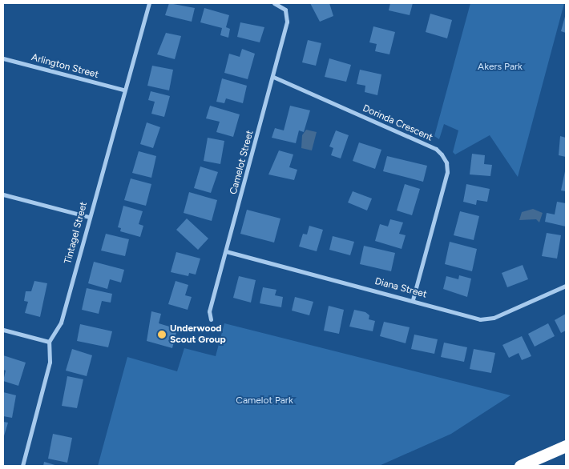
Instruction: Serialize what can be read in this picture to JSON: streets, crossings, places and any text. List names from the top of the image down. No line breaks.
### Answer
{"streets":{"street":["Arlington Street","Dorinda Crescent","Camelot Street","Tintagel Street","Diana Street"]},"crossings":[["Arlington Street","Tintagel Street"],["Dorinda Crescent","Camelot Street"],["Dorinda Crescent","Diana Street"],["Camelot Street","Diana Street"]],"parks":["Akers Park","Camelot Park"],"places":["Underwood Scout Group"]}
